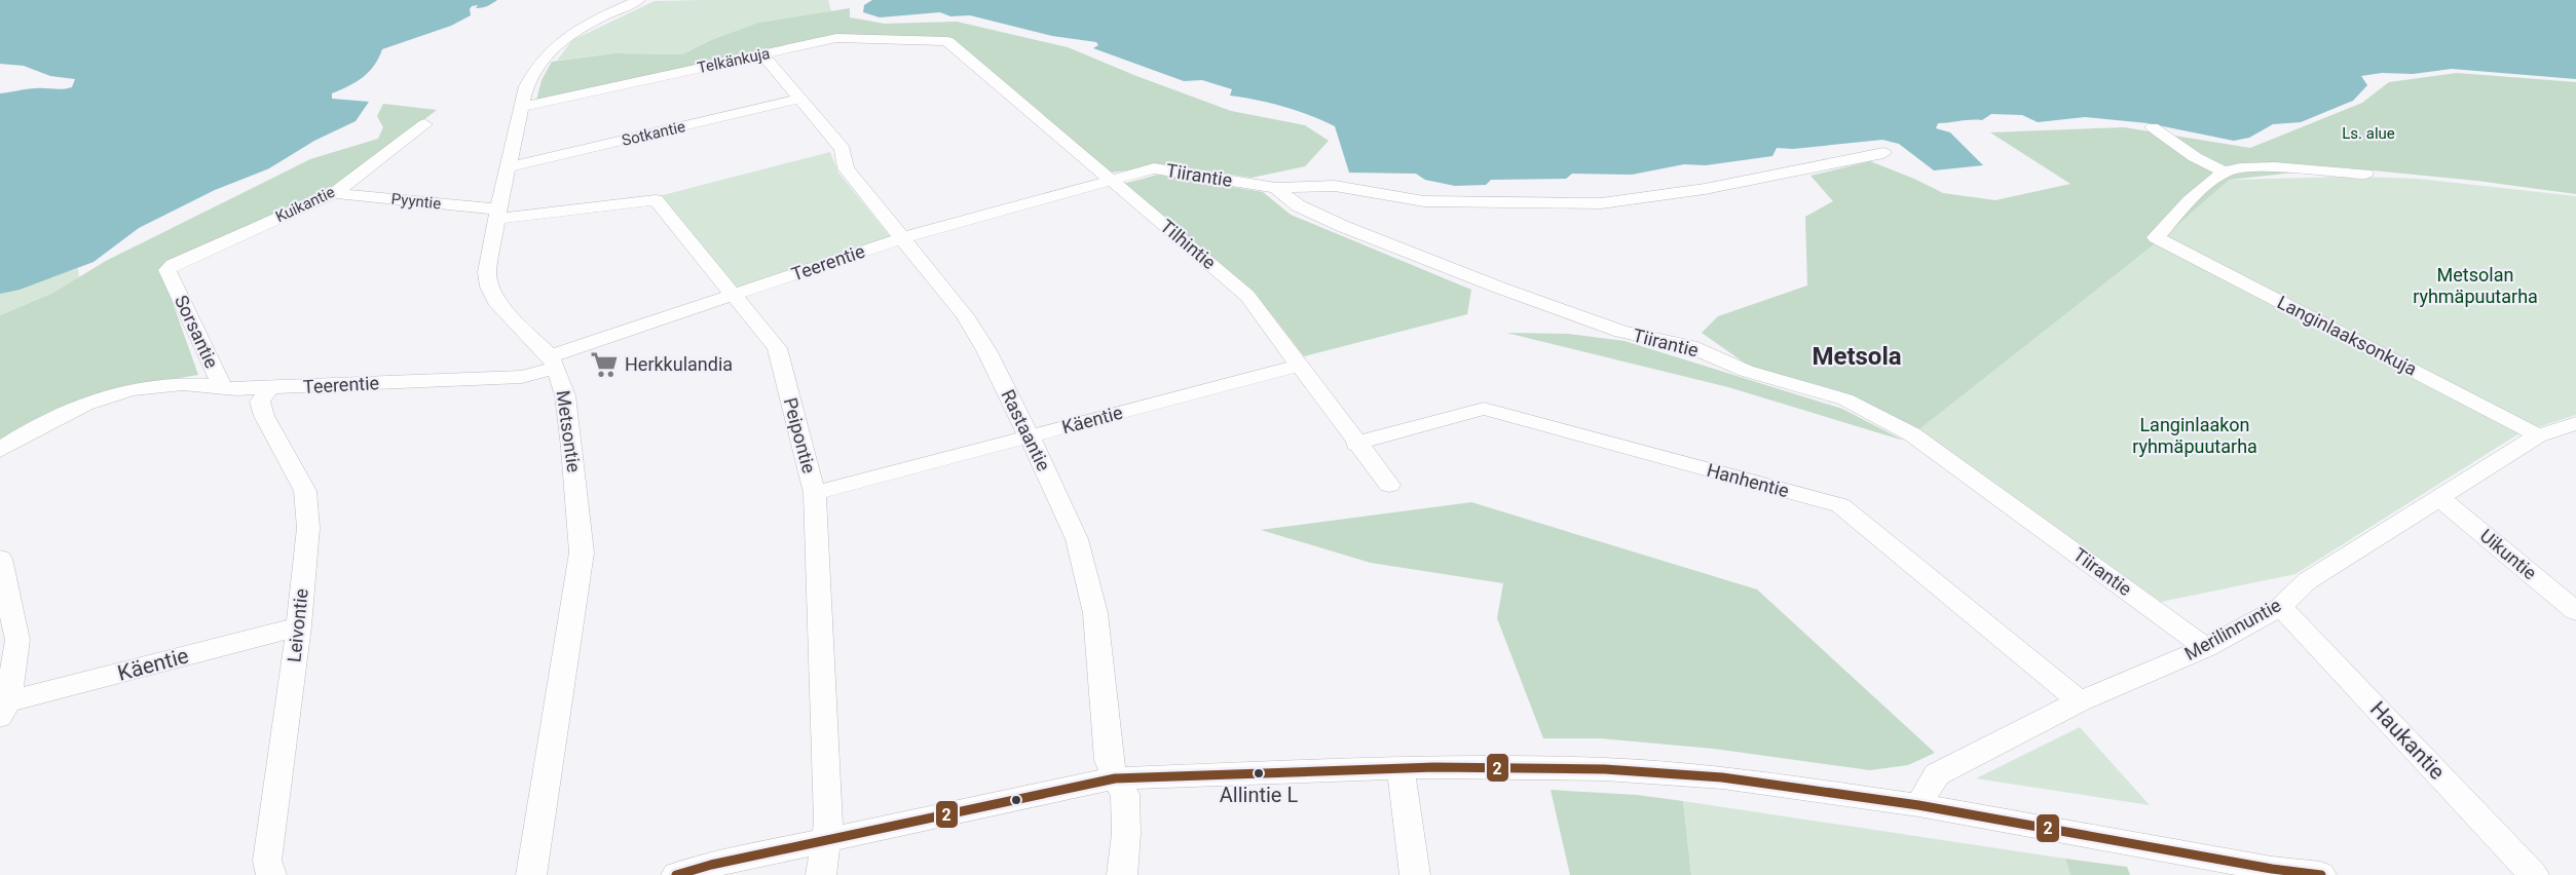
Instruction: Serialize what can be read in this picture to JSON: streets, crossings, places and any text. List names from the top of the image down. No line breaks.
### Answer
{"streets":{"street":["Telkänkuja","Sotkantie","Tiirantie","Pyyntie","Kuikantie","Tilhintie","Teerentie","Sorsantie","Langinlaaksonkuja","Käentie","Rastaantie","Metsontie","Peipontie","Hanhentie","Uikuntie","Leivontie","Merilinnuntie","Haukantie"]},"crossings":[["Telkänkuja","Tilhintie"],["Telkänkuja","Rastaantie"],["Telkänkuja","Metsontie"],["Sotkantie","Rastaantie"],["Sotkantie","Metsontie"],["Tiirantie","Tilhintie"],["Tiirantie","Teerentie"],["Tiirantie","Merilinnuntie"],["Pyyntie","Kuikantie"],["Pyyntie","Metsontie"],["Pyyntie","Peipontie"],["Kuikantie","Sorsantie"],["Tilhintie","Teerentie"],["Tilhintie","Käentie"],["Tilhintie","Hanhentie"],["Teerentie","Sorsantie"],["Teerentie","Rastaantie"],["Teerentie","Metsontie"],["Teerentie","Peipontie"],["Teerentie","Leivontie"],["Langinlaaksonkuja","Merilinnuntie"],["Käentie","Rastaantie"],["Käentie","Peipontie"],["Käentie","Leivontie"],["Metsontie","Peipontie"],["Hanhentie","Merilinnuntie"],["Uikuntie","Merilinnuntie"],["Merilinnuntie","Haukantie"]],"districts":["Metsola"],"parks":["Ls. alue","Metsolan ryhmäpuutarha","Langinlaakon ryhmäpuutarha"],"places":{"supermarket":["Herkkulandia"],"other":["Allintie L"]},"lines":["transit line 2"]}
